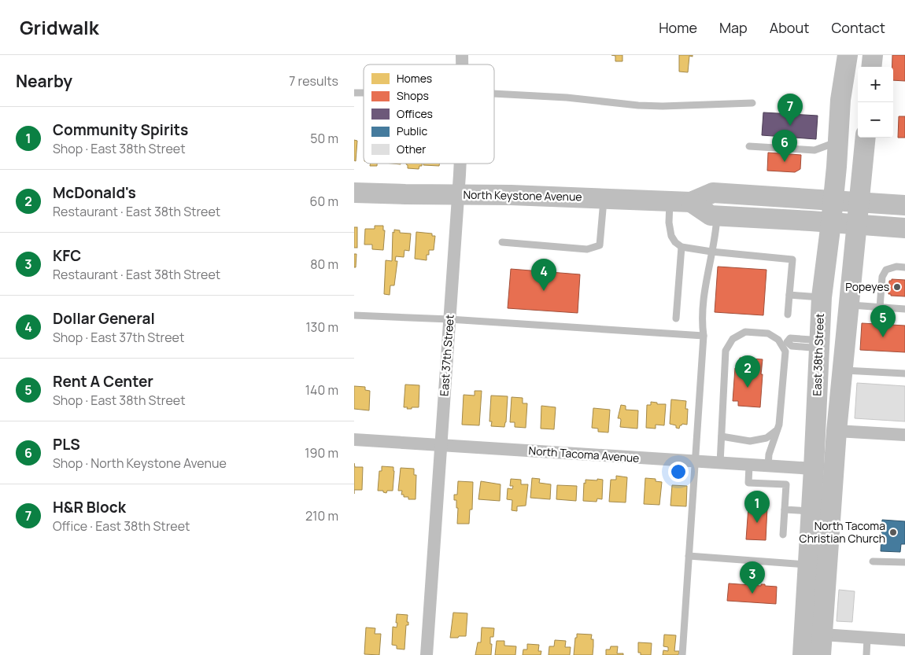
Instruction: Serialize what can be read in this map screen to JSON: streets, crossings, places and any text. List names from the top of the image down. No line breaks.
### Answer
{"streets":{"main road":["North Keystone Avenue","East 38th Street"],"street":["East 37th Street","North Tacoma Avenue"]},"crossings":[["North Keystone Avenue","East 38th Street"],["North Keystone Avenue","East 37th Street"],["East 38th Street","North Tacoma Avenue"],["East 37th Street","North Tacoma Avenue"]],"places":["Popeyes","North Tacoma Christian Church"],"legend":["Homes","Shops","Offices","Public","Other"],"page":{"header":"Gridwalk","nav":["Home","Map","About","Contact"],"heading":["Nearby","7 results"],"map_buttons":["+","−"],"pins":["7","6","4","5","2","1","3"],"list":[{"mark":"1","name":"Community Spirits","note":"Shop · East 38th Street","value":"50 m"},{"mark":"2","name":"McDonald's","note":"Restaurant · East 38th Street","value":"60 m"},{"mark":"3","name":"KFC","note":"Restaurant · East 38th Street","value":"80 m"},{"mark":"4","name":"Dollar General","note":"Shop · East 37th Street","value":"130 m"},{"mark":"5","name":"Rent A Center","note":"Shop · East 38th Street","value":"140 m"},{"mark":"6","name":"PLS","note":"Shop · North Keystone Avenue","value":"190 m"},{"mark":"7","name":"H&R Block","note":"Office · East 38th Street","value":"210 m"}]}}
